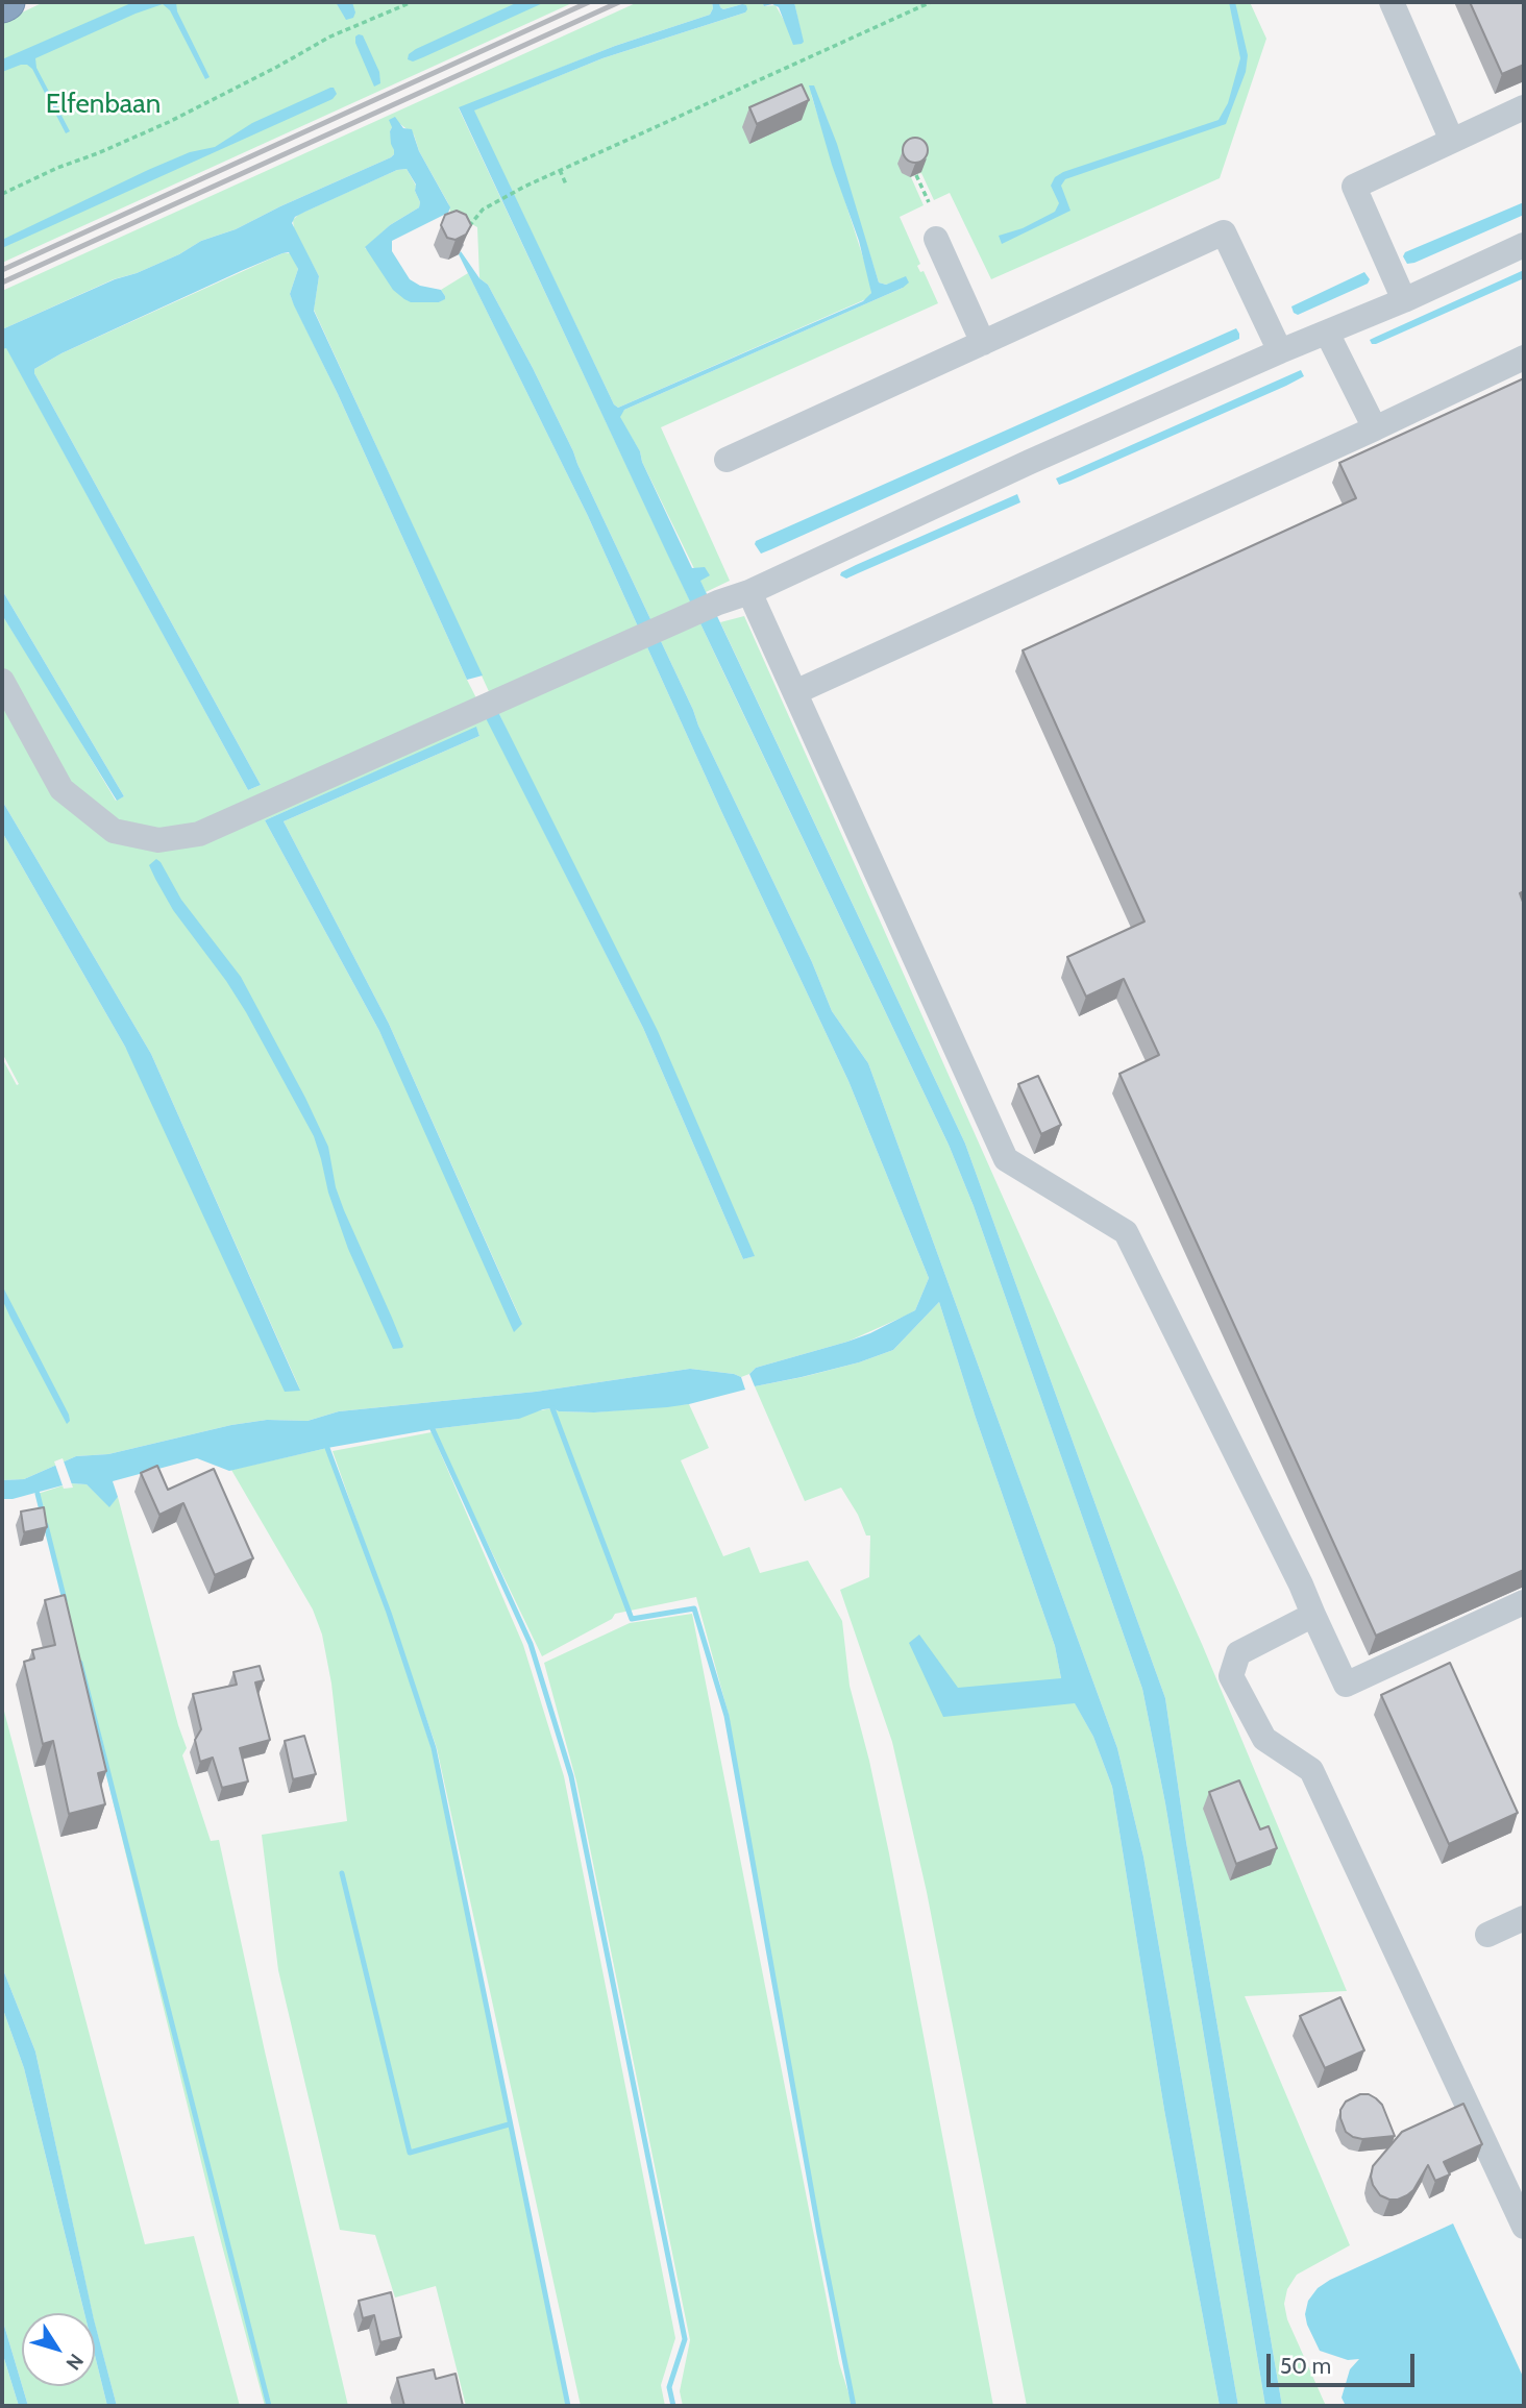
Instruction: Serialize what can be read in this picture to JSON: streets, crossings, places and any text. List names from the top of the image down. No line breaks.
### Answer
{"parks":["Elfenbaan"],"scale_bar":"50 m","north":"bottom right"}
